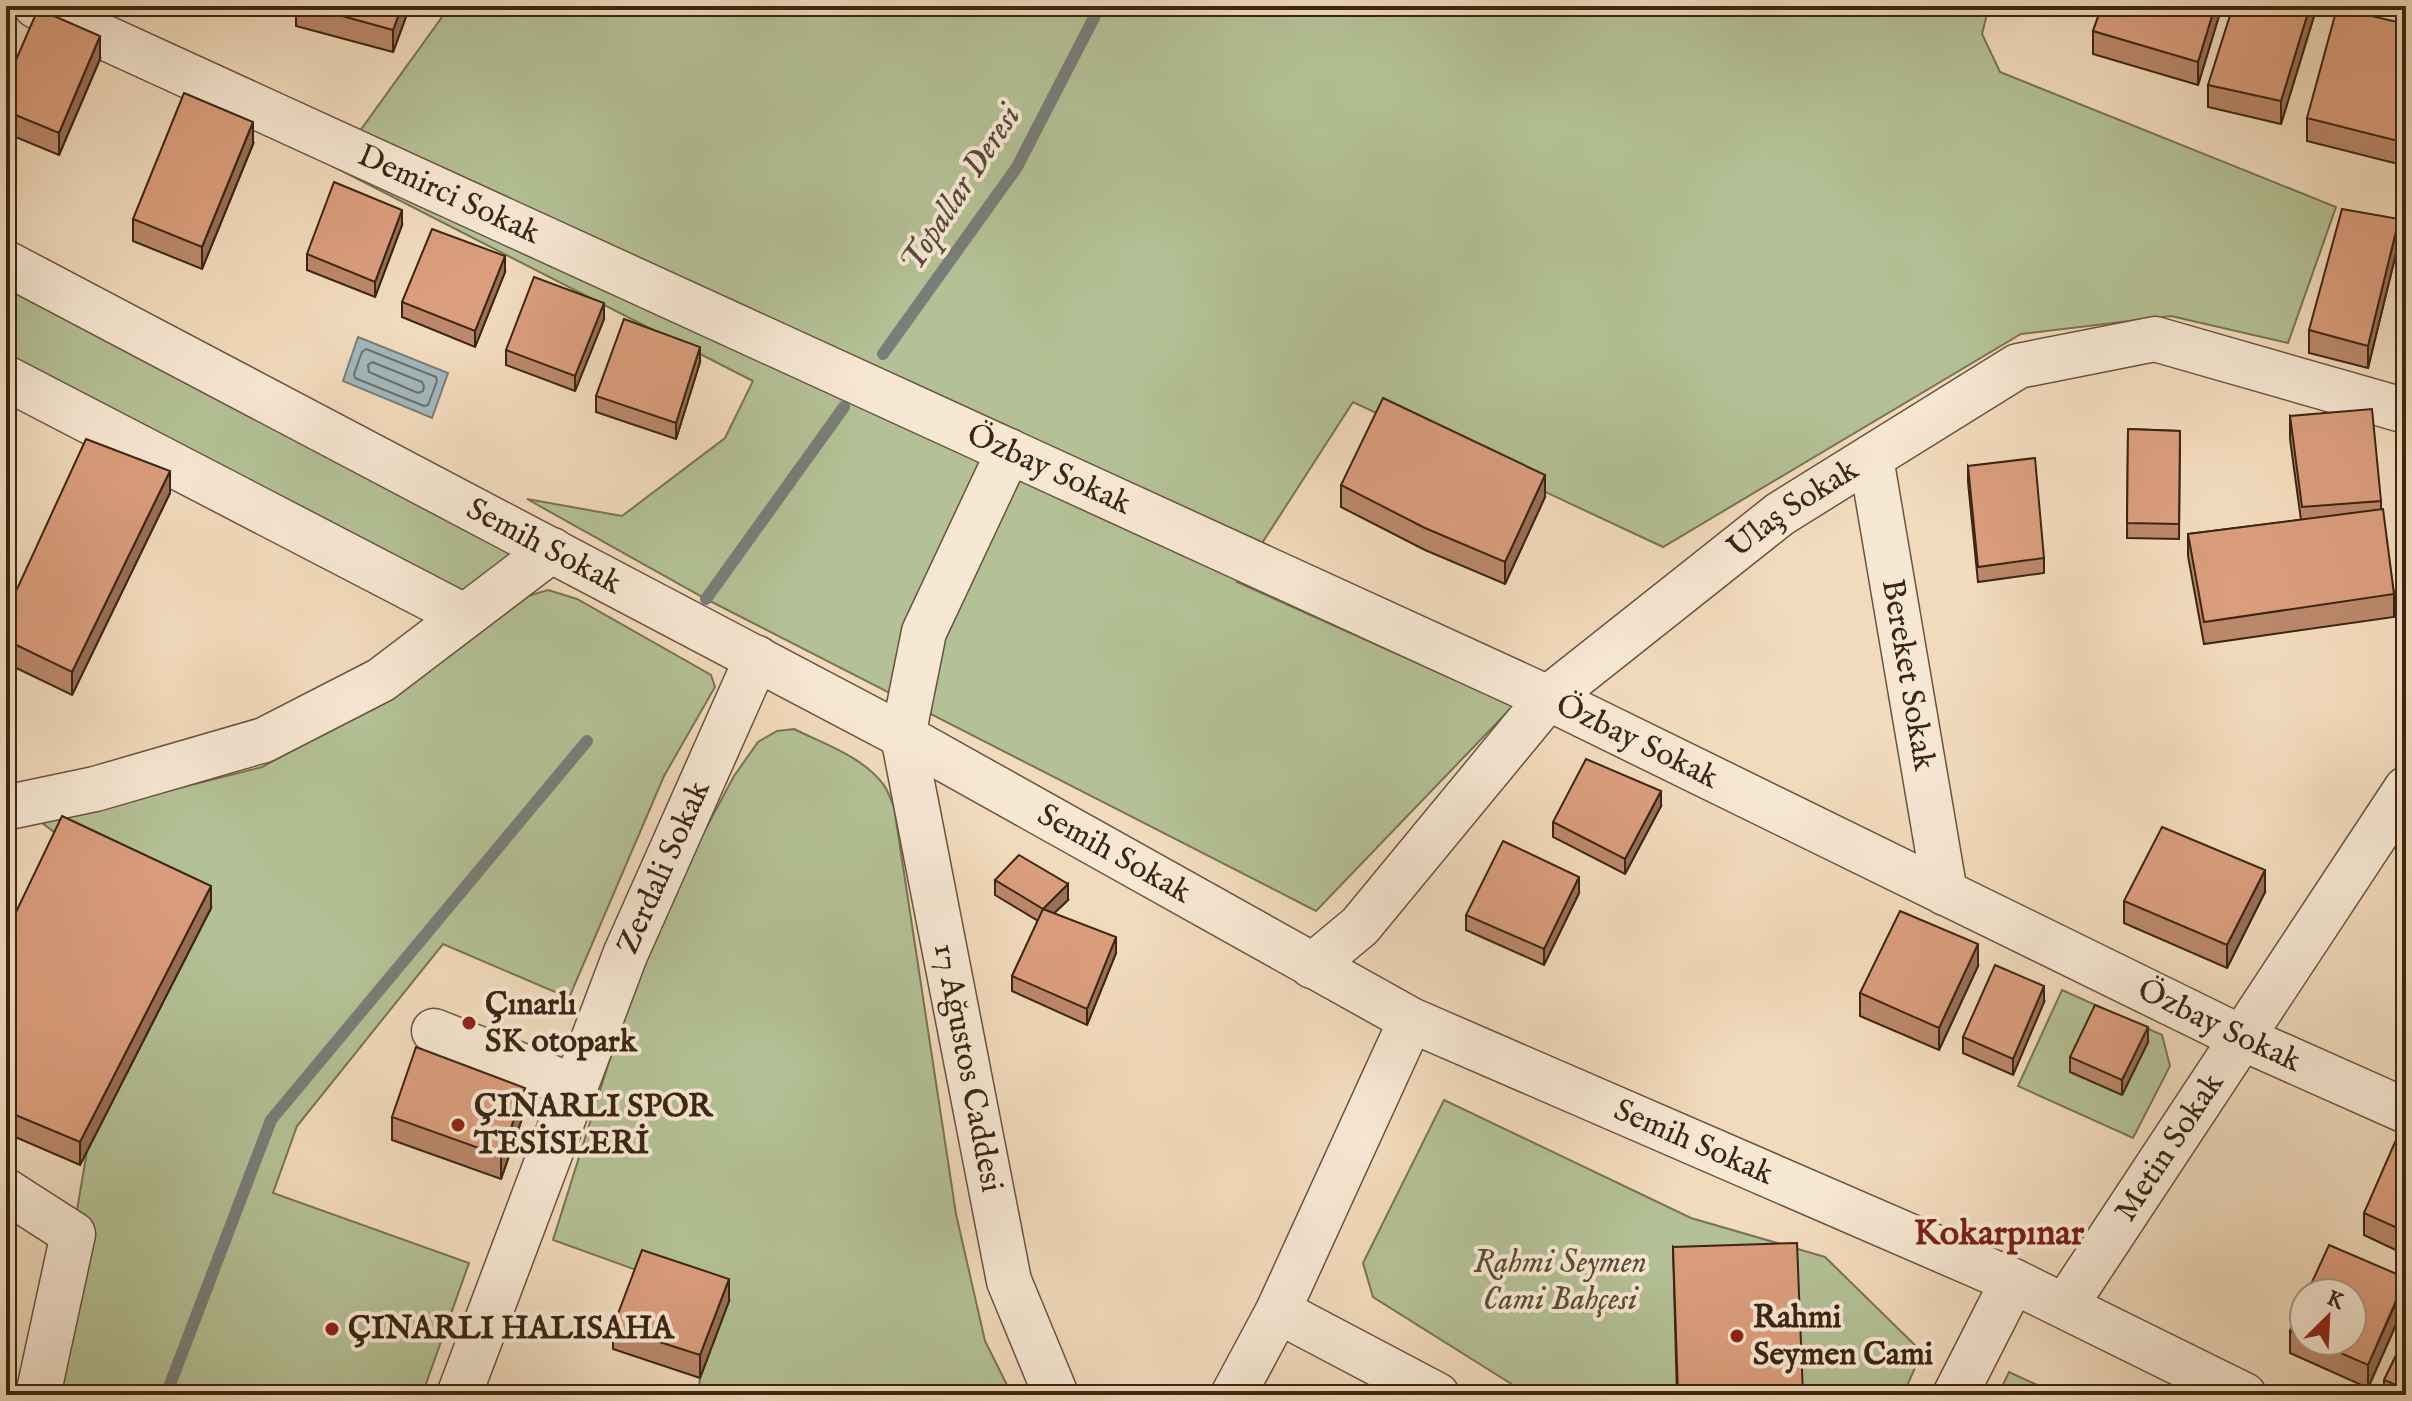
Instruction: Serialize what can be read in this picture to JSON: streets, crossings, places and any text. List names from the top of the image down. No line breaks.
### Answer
{"streets":{"street":["Demirci Sokak","Özbay Sokak","Ulaş Sokak","Semih Sokak","Bereket Sokak","Zerdali Sokak","17 Ağustos Caddesi","Metin Sokak"]},"crossings":[["Demirci Sokak","Özbay Sokak"],["Özbay Sokak","Ulaş Sokak"],["Özbay Sokak","Bereket Sokak"],["Özbay Sokak","Metin Sokak"],["Ulaş Sokak","Semih Sokak"],["Ulaş Sokak","Bereket Sokak"],["Semih Sokak","Zerdali Sokak"],["Semih Sokak","17 Ağustos Caddesi"],["Semih Sokak","Metin Sokak"]],"districts":["Kokarpınar"],"water":["Topallar Deresi"],"parks":["Rahmi Seymen Cami Bahçesi"],"places":["Çınarlı SK otopark","ÇINARLI SPOR TESİSLERİ","ÇINARLI HALISAHA","Rahmi Seymen Cami"],"north":"top right"}
